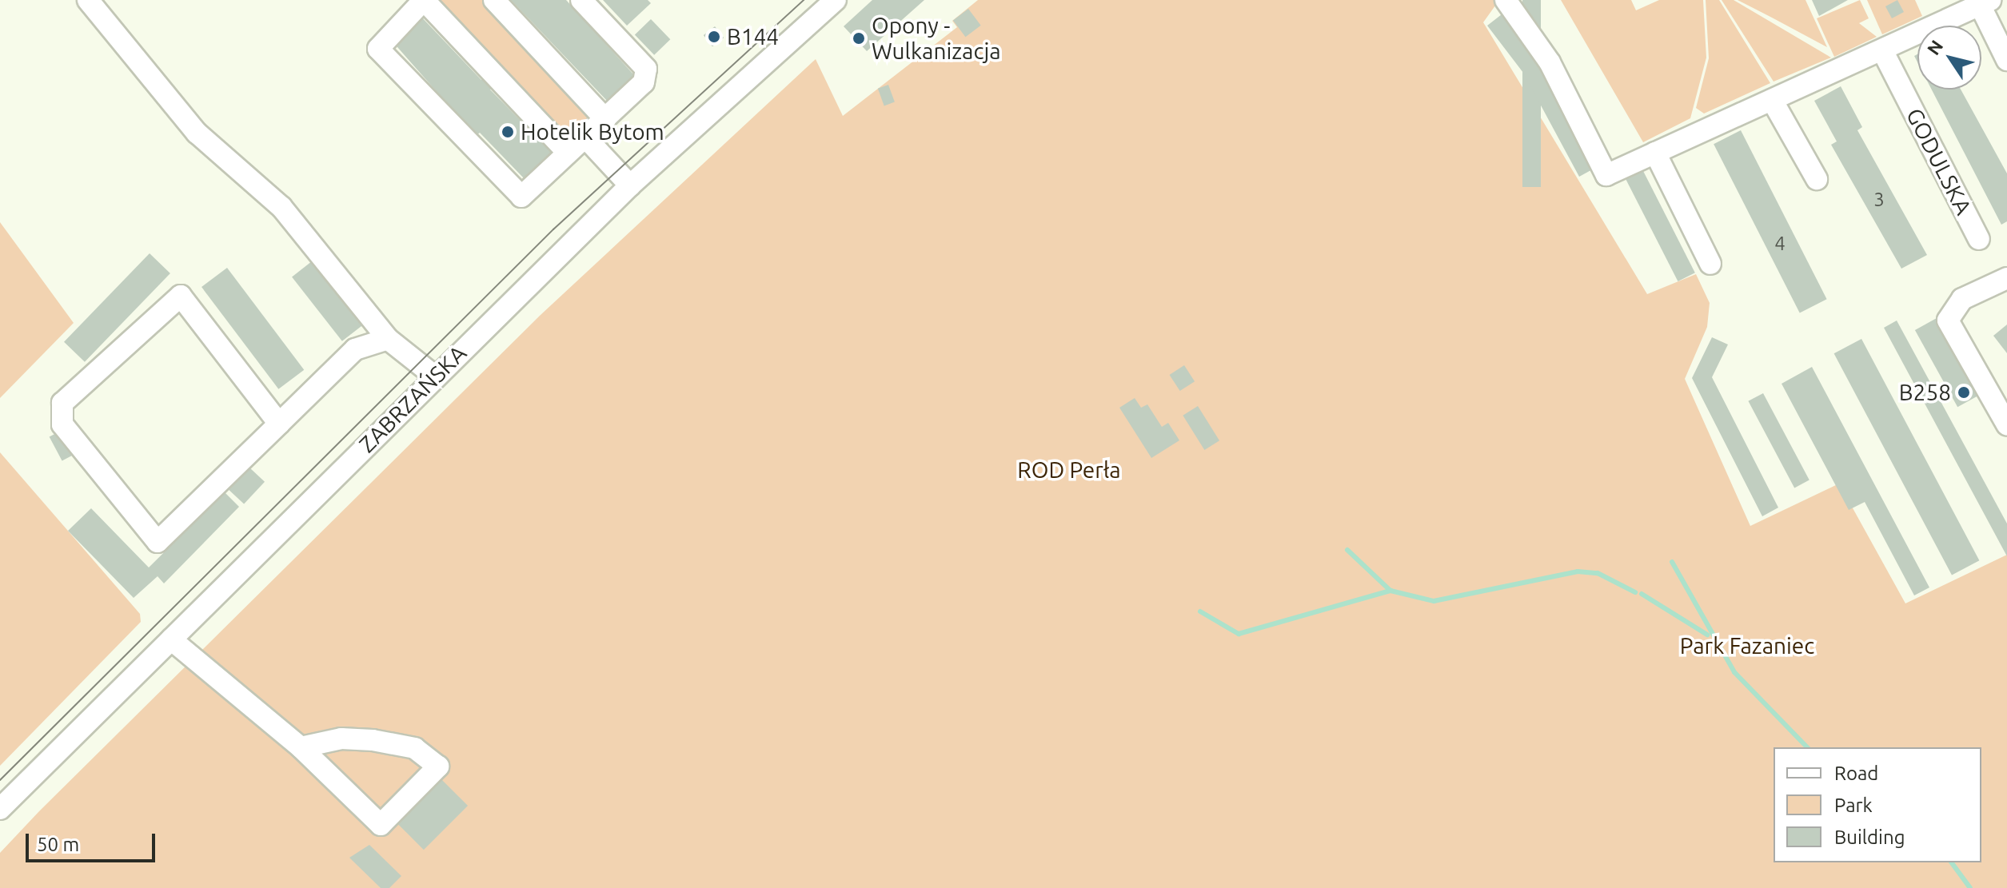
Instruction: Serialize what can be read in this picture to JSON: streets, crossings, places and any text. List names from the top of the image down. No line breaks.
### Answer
{"streets":{"street":["GODULSKA","ZABRZAŃSKA"]},"parks":["ROD Perła","Park Fazaniec"],"places":["B144","Opony - Wulkanizacja","Hotelik Bytom","B258"],"house_numbers":["3","4"],"legend":["Road","Park","Building"],"scale_bar":"50 m","north":"top left"}
